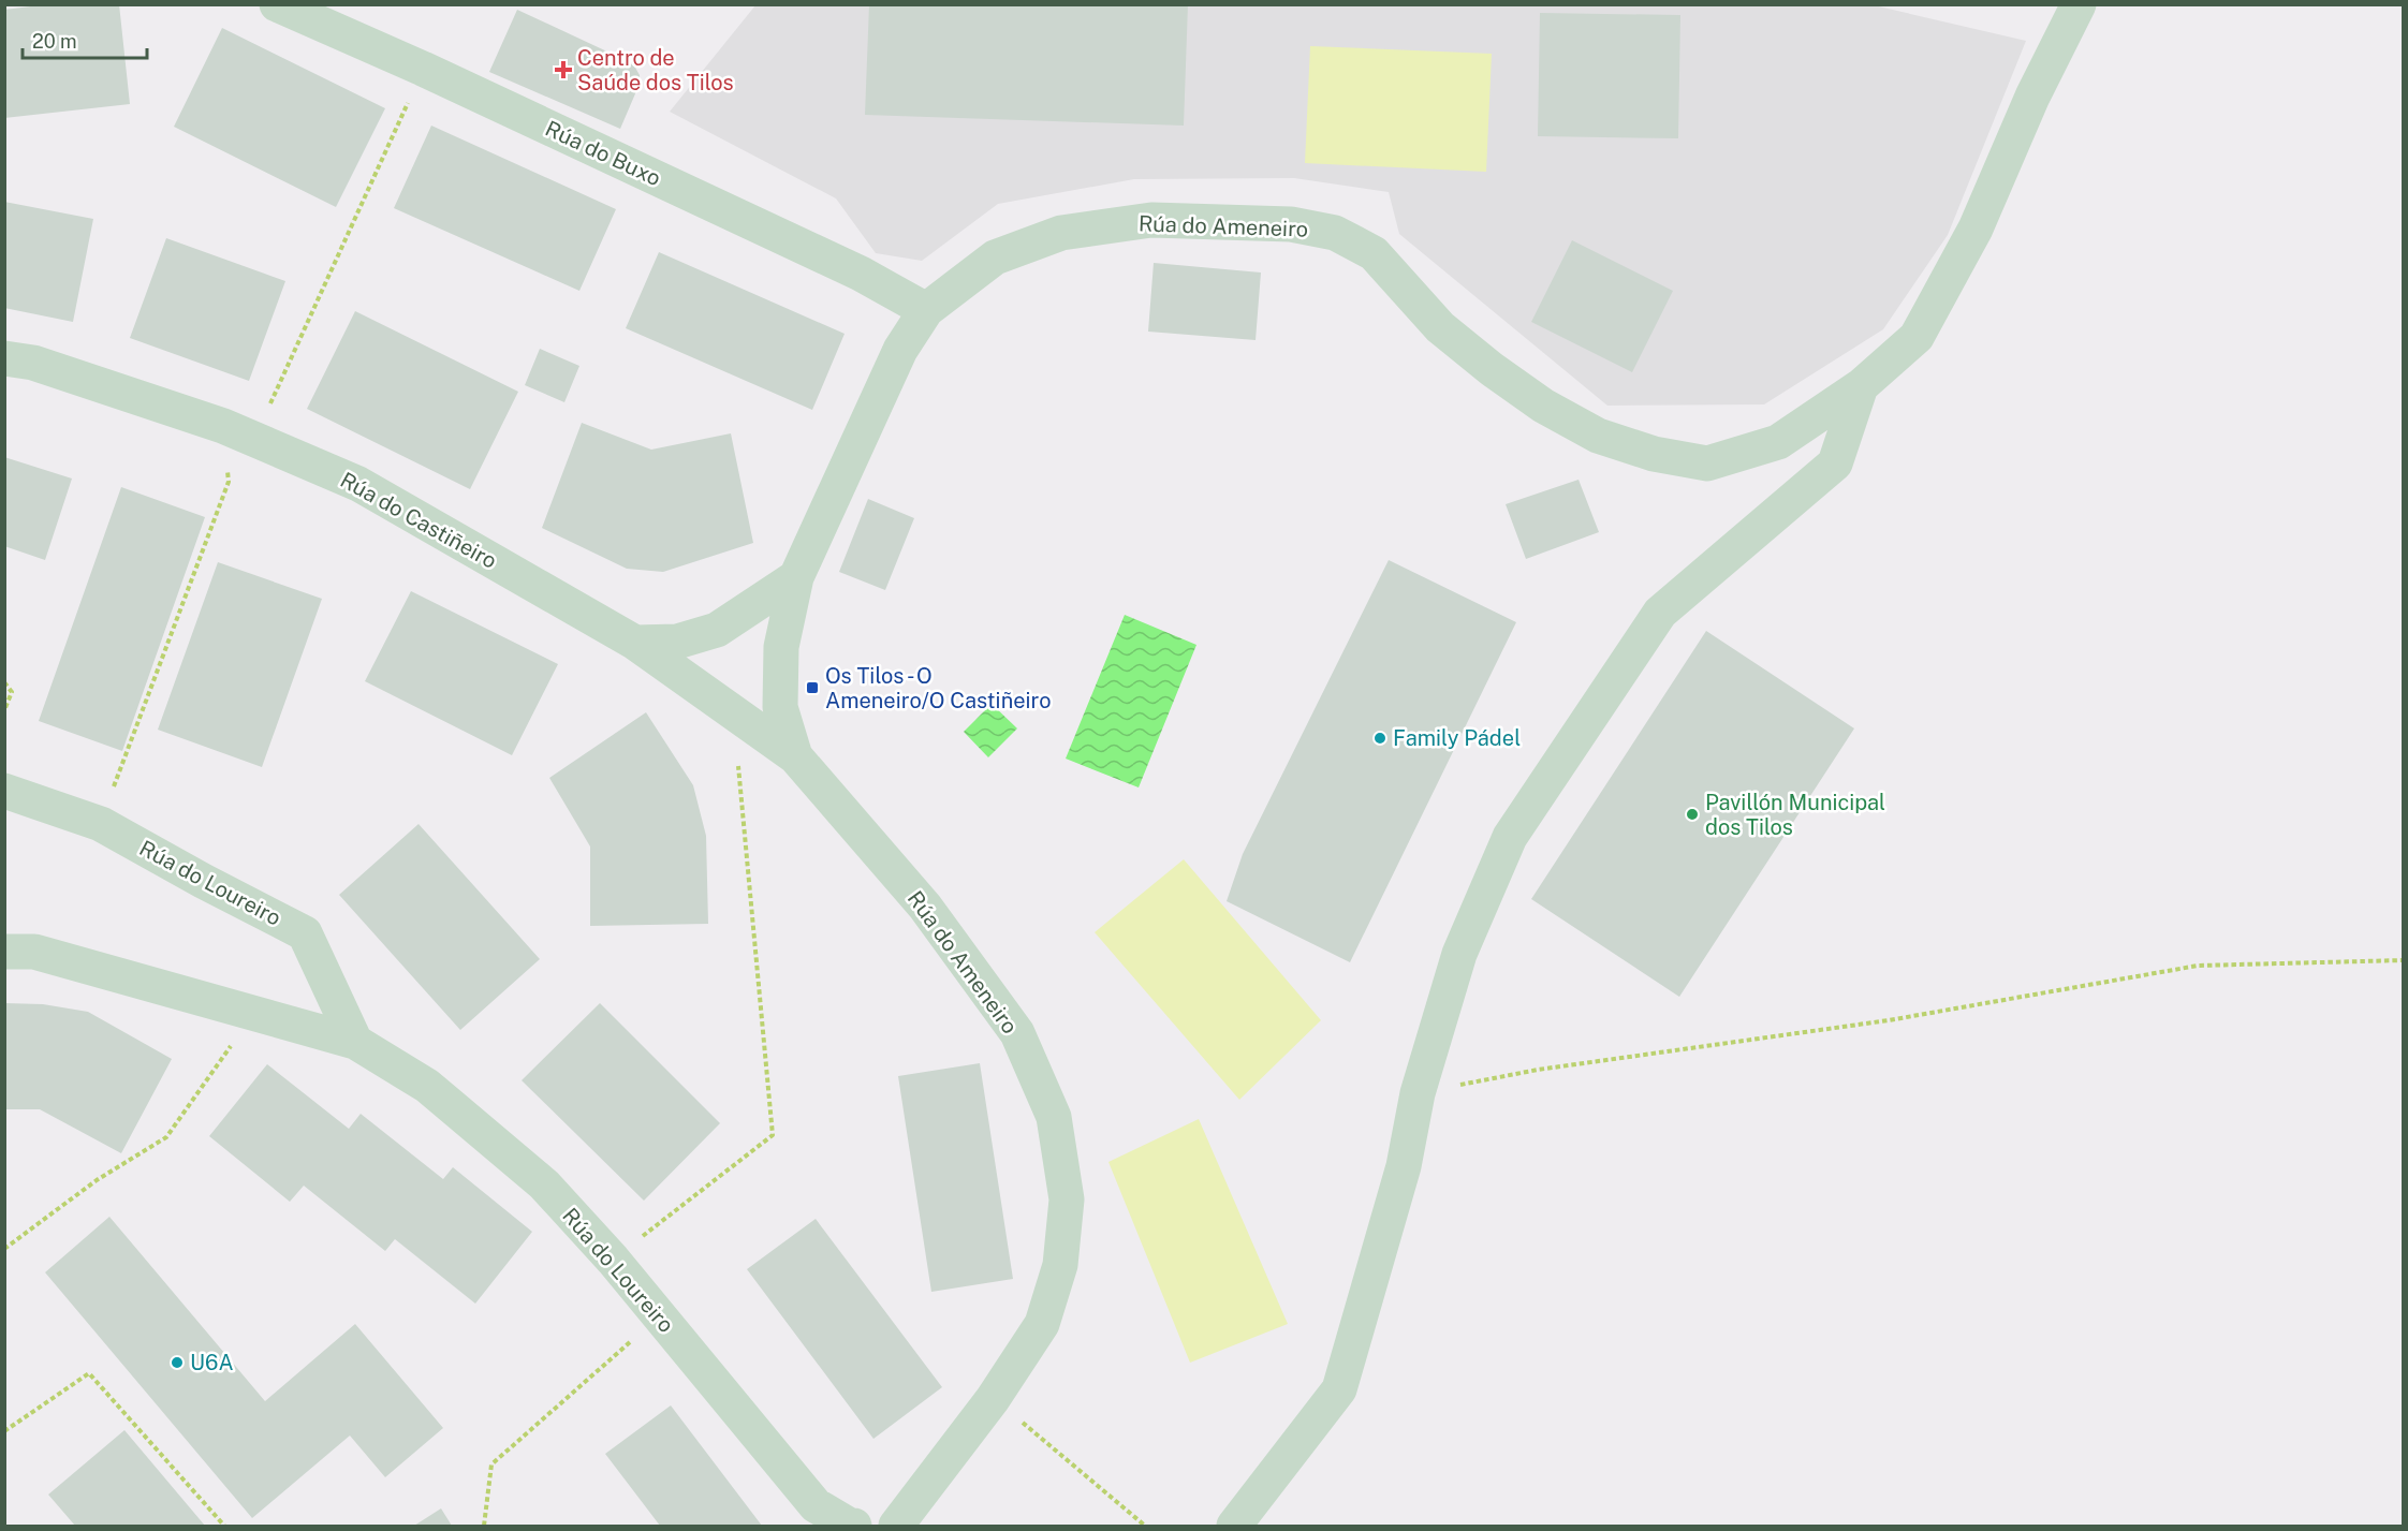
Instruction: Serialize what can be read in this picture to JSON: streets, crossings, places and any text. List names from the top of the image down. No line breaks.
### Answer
{"streets":{"street":["Rúa do Buxo","Rúa do Ameneiro","Rúa do Castiñeiro","Rúa do Loureiro"]},"crossings":[["Rúa do Buxo","Rúa do Ameneiro"],["Rúa do Ameneiro","Rúa do Castiñeiro"]],"places":{"health":["Centro de Saúde dos Tilos"],"transit":["Os Tilos - O Ameneiro/O Castiñeiro"],"other":["Family Pádel","Pavillón Municipal dos Tilos","U6A"]},"scale_bar":"20 m"}
